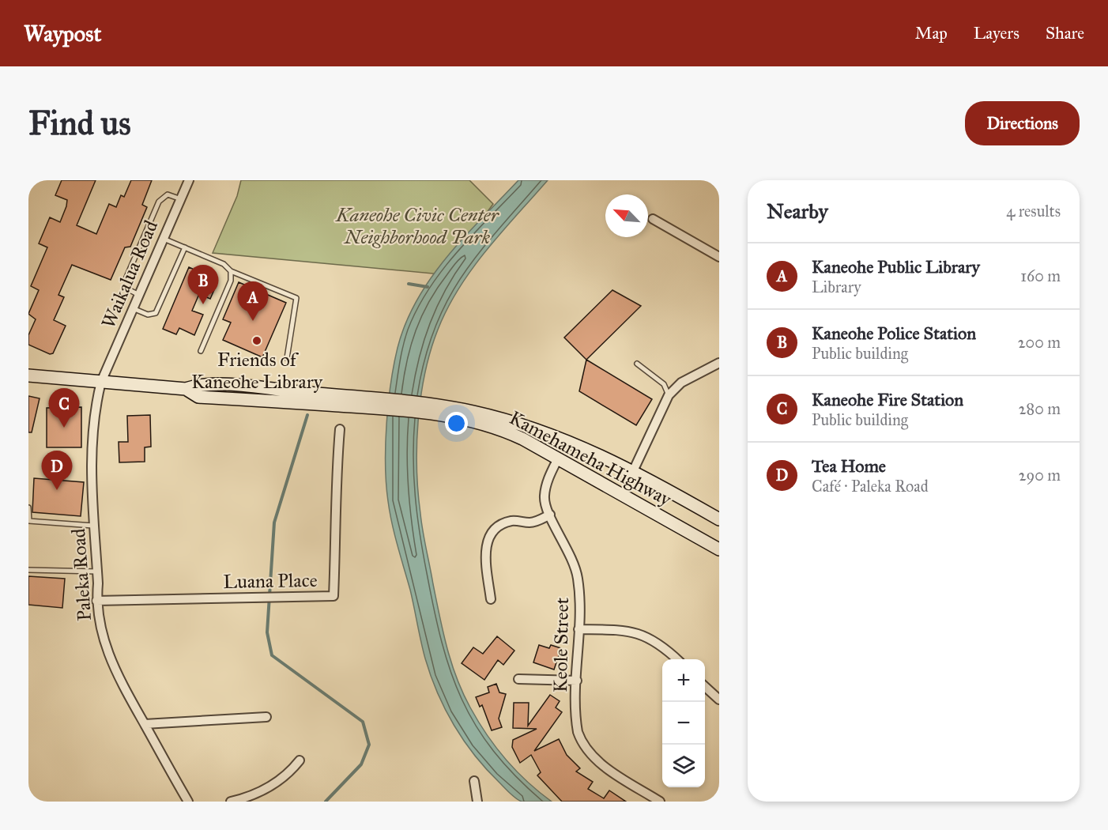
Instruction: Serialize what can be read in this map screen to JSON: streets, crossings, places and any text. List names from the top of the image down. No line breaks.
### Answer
{"streets":{"main road":["Kamehameha Highway"],"street":["Waikalua Road","Paleka Road","Luana Place","Keole Street"]},"crossings":[["Waikalua Road","Kamehameha Highway"],["Waikalua Road","Paleka Road"],["Kamehameha Highway","Paleka Road"],["Kamehameha Highway","Keole Street"],["Paleka Road","Luana Place"]],"parks":["Kaneohe Civic Center Neighborhood Park"],"places":["Friends of Kaneohe Library"],"north":"top left","page":{"header":"Waypost","nav":["Map","Layers","Share"],"buttons":"Directions","title":"Find us","heading":["Nearby","4 results"],"list":[{"mark":"A","name":"Kaneohe Public Library","note":"Library","value":"160 m"},{"mark":"B","name":"Kaneohe Police Station","note":"Public building","value":"200 m"},{"mark":"C","name":"Kaneohe Fire Station","note":"Public building","value":"280 m"},{"mark":"D","name":"Tea Home","note":"Café · Paleka Road","value":"290 m"}],"pins":["B","A","C","D"],"map_buttons":["+","−"]}}
